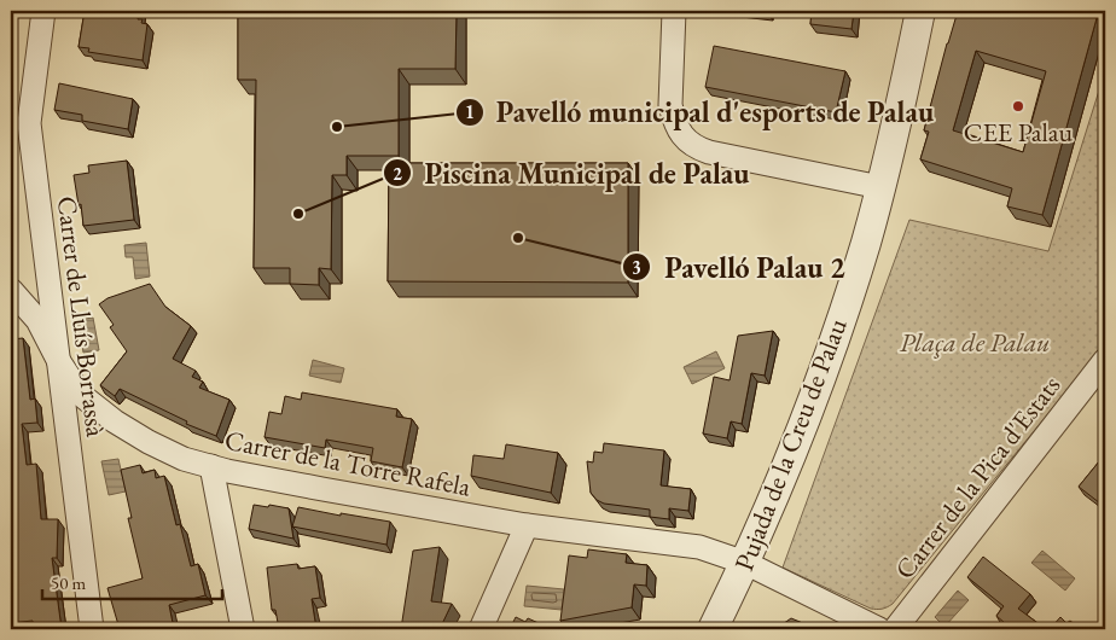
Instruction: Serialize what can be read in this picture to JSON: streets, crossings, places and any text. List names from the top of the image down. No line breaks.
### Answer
{"streets":{"street":["Carrer de Lluís Borrassà","Pujada de la Creu de Palau","Carrer de la Torre Rafela","Carrer de la Pica d'Estats"]},"crossings":[["Carrer de Lluís Borrassà","Carrer de la Torre Rafela"],["Pujada de la Creu de Palau","Carrer de la Torre Rafela"]],"parks":["Plaça de Palau"],"places":["CEE Palau","Pavelló municipal d'esports de Palau","Piscina Municipal de Palau","Pavelló Palau 2"],"scale_bar":"50 m"}
